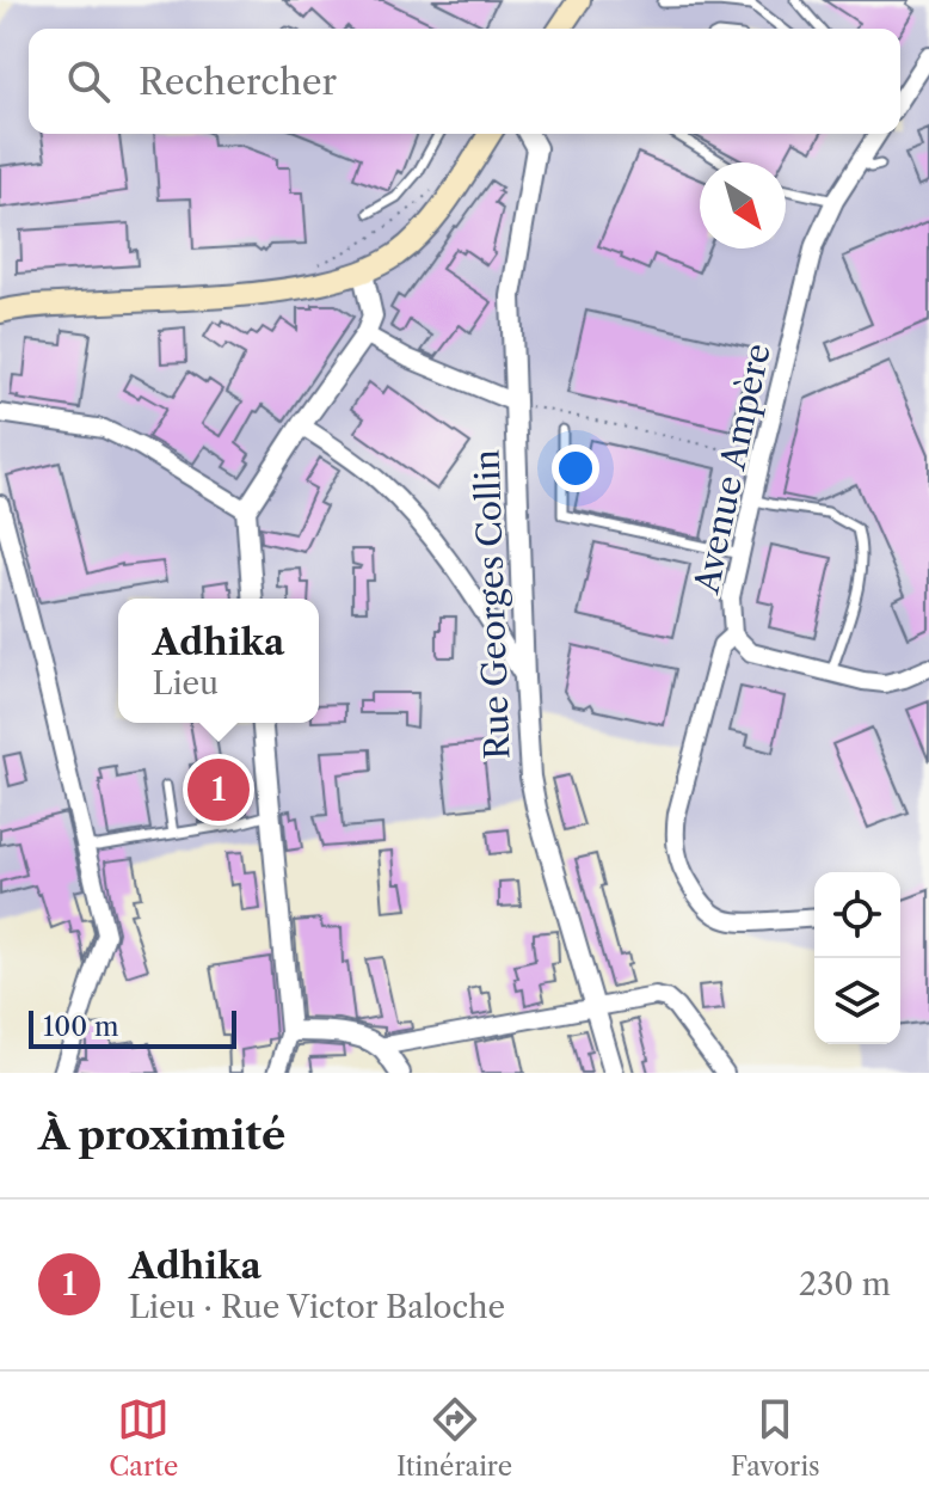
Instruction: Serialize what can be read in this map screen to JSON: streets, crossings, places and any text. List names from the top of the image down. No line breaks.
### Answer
{"streets":{"street":["Avenue Ampère","Rue Georges Collin"]},"scale_bar":"100 m","north":"bottom right","page":{"search":"Rechercher","popup":["Adhika","Lieu"],"pins":"1","scale":"100 m","heading":"À proximité","list":[{"mark":"1","name":"Adhika","note":"Lieu · Rue Victor Baloche","value":"230 m"}],"nav":["Carte","Itinéraire","Favoris"]}}
